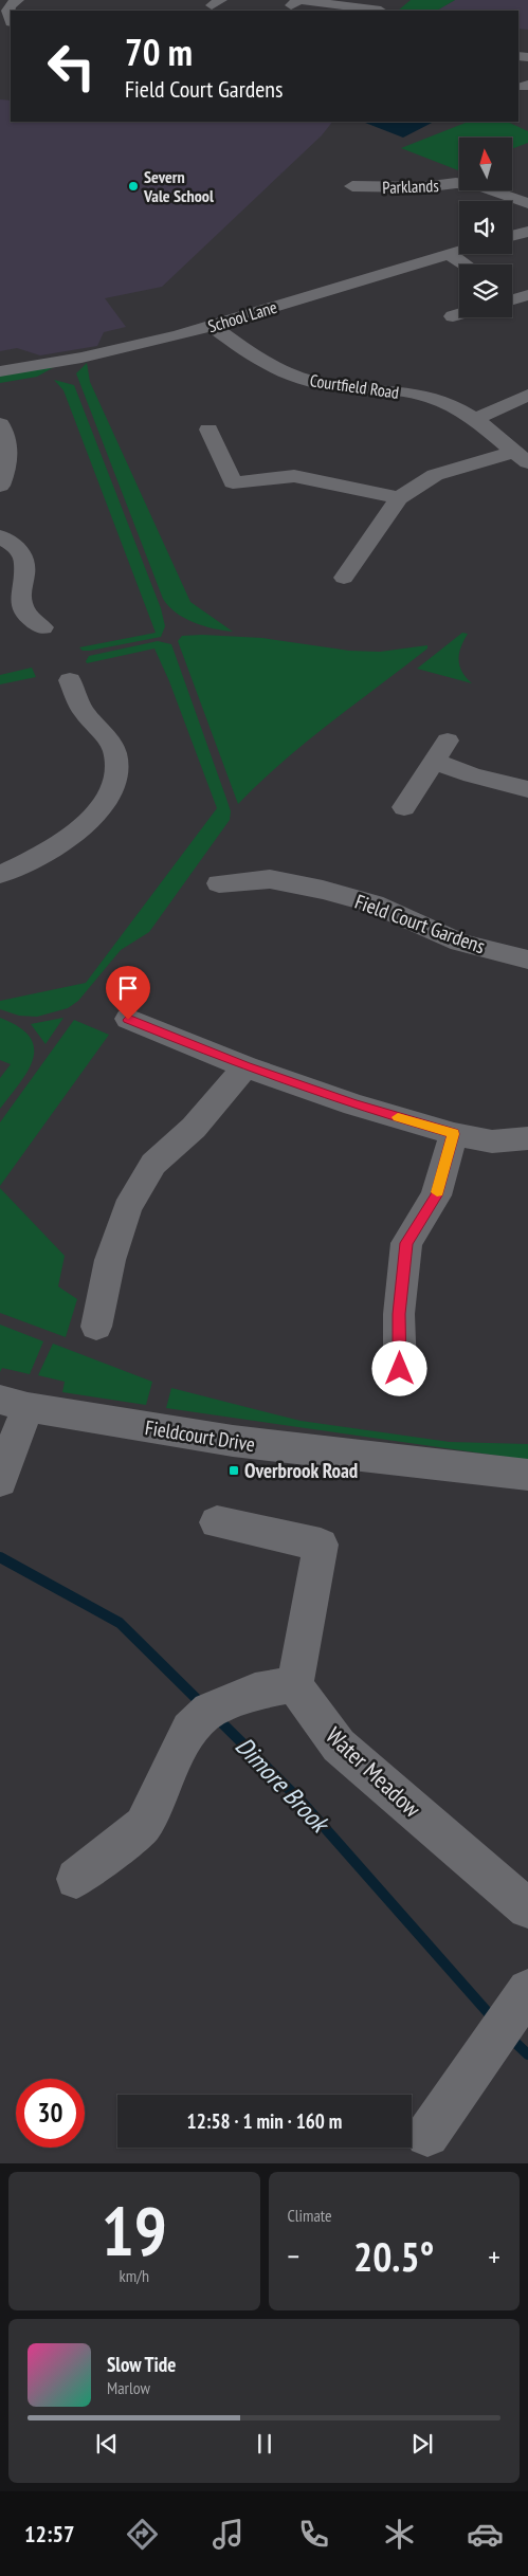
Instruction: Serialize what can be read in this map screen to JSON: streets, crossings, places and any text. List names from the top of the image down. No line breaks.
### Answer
{"streets":{"street":["Parklands","School Lane","Courtfield Road","Field Court Gardens","Fieldcourt Drive","Water Meadow"]},"crossings":[["School Lane","Courtfield Road"]],"water":["Dimore Brook"],"places":{"other":["Severn Vale School"],"transit":["Overbrook Road"]},"north":"top","page":{"turn":["70 m","Field Court Gardens"],"limit":"30","trip":"12:58 · 1 min · 160 m","tile":[["19","km/h"],"Climate"],"heat":["−","20.5°","+"],"song":["Slow Tide","Marlow"],"tabs":"12:57"}}
